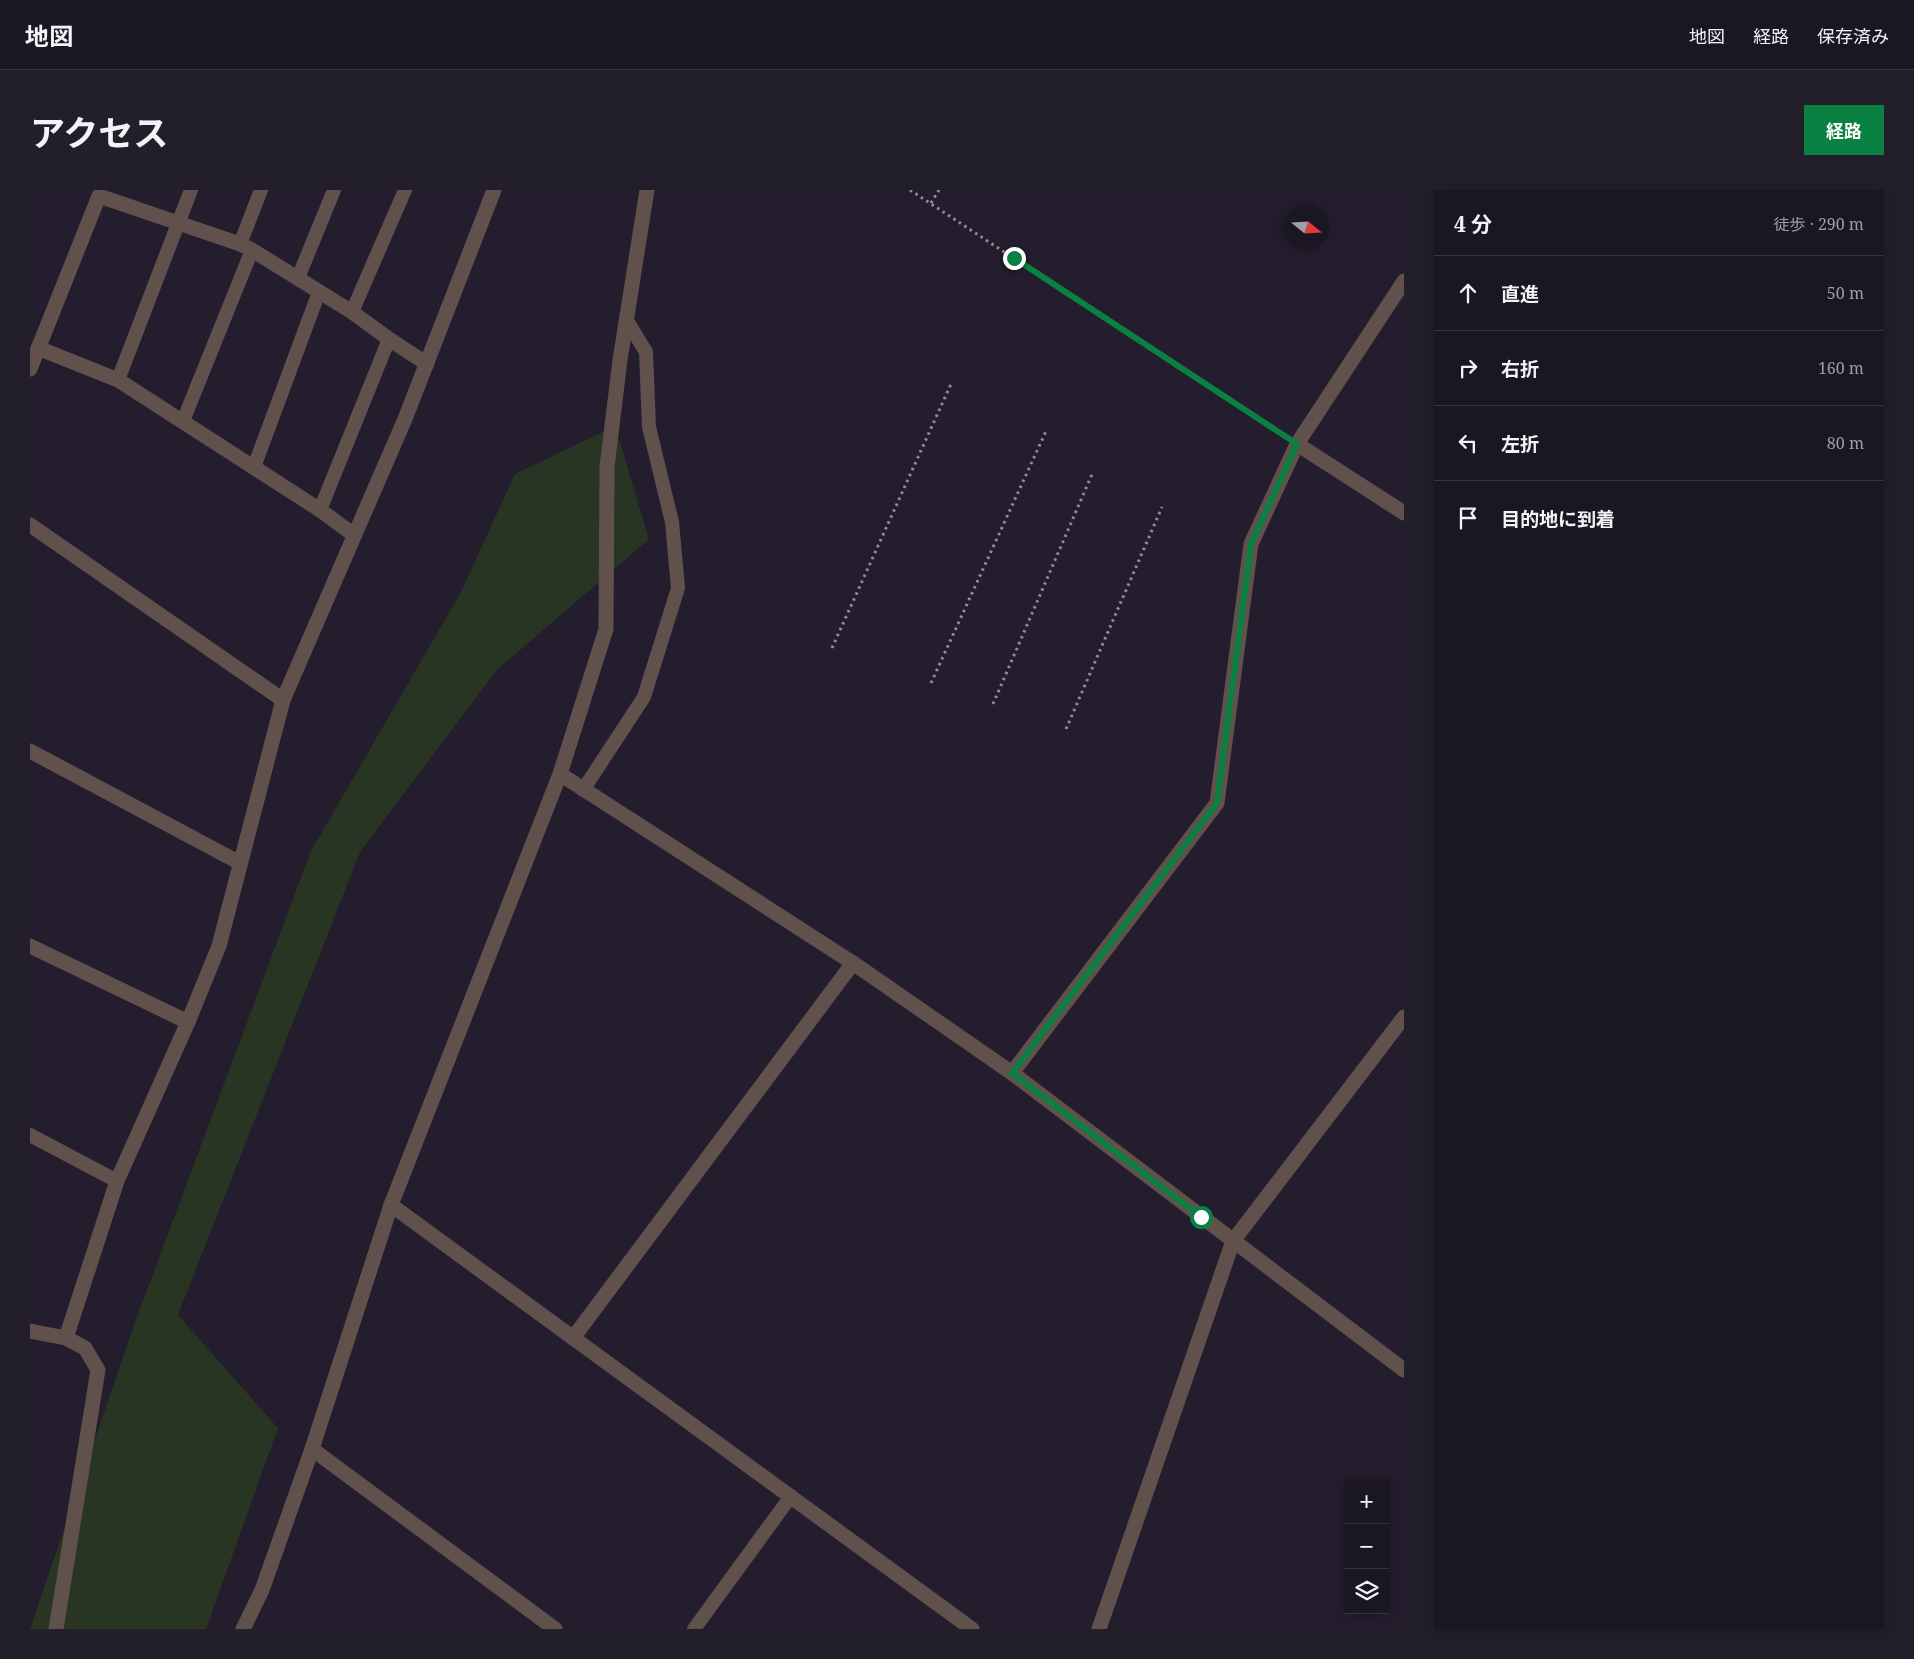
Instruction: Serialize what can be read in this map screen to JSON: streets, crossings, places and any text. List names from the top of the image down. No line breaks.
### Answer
{"north":"right","page":{"header":"地図","nav":["地図","経路","保存済み"],"title":"アクセス","buttons":"経路","heading":["4 分","徒歩 · 290 m"],"list":[["直進","50 m"],["右折","160 m"],["左折","80 m"],"目的地に到着"],"map_buttons":["+","−"]}}
